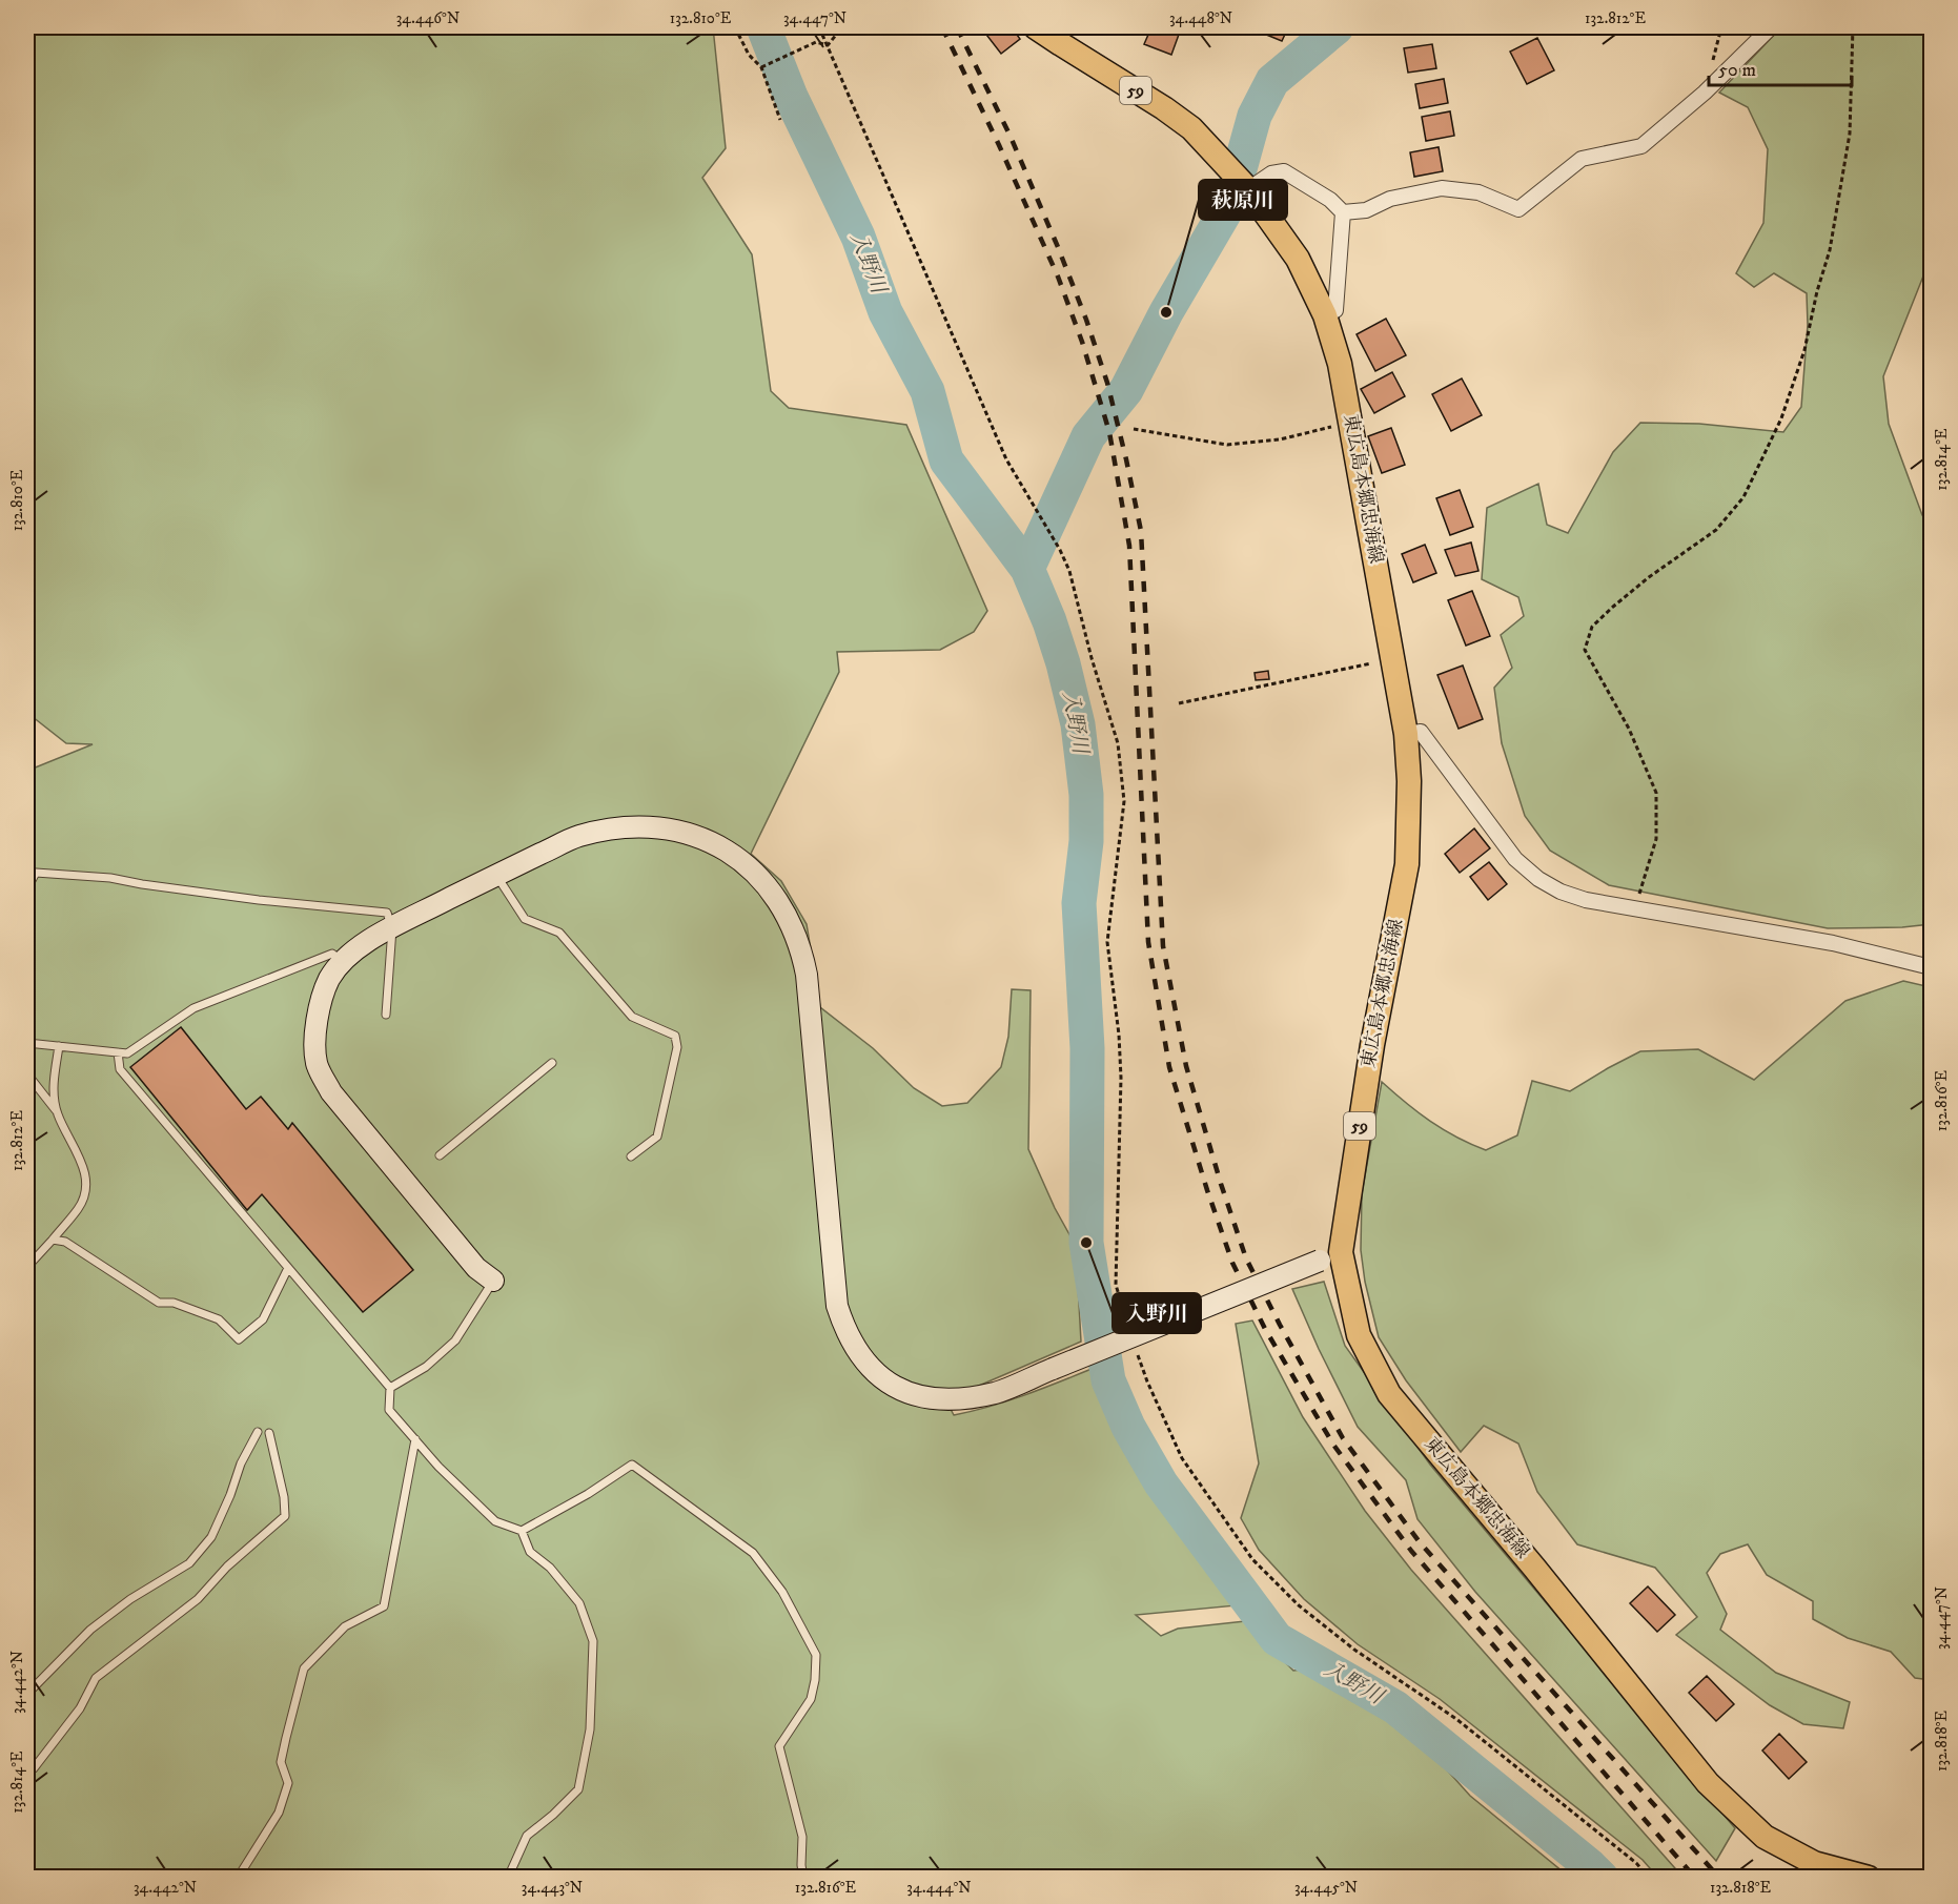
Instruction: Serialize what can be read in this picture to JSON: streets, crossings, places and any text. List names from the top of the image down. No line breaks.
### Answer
{"streets":{"main road":["59","東広島本郷忠海線"]},"water":["入野川"],"places":["萩原川","入野川"],"scale_bar":"50 m","coordinates":["34.446°N","132.810°E","34.447°N","34.448°N","132.812°E","132.814°E","132.816°E","34.442°N","132.818°E","34.443°N","34.444°N","34.445°N"]}
